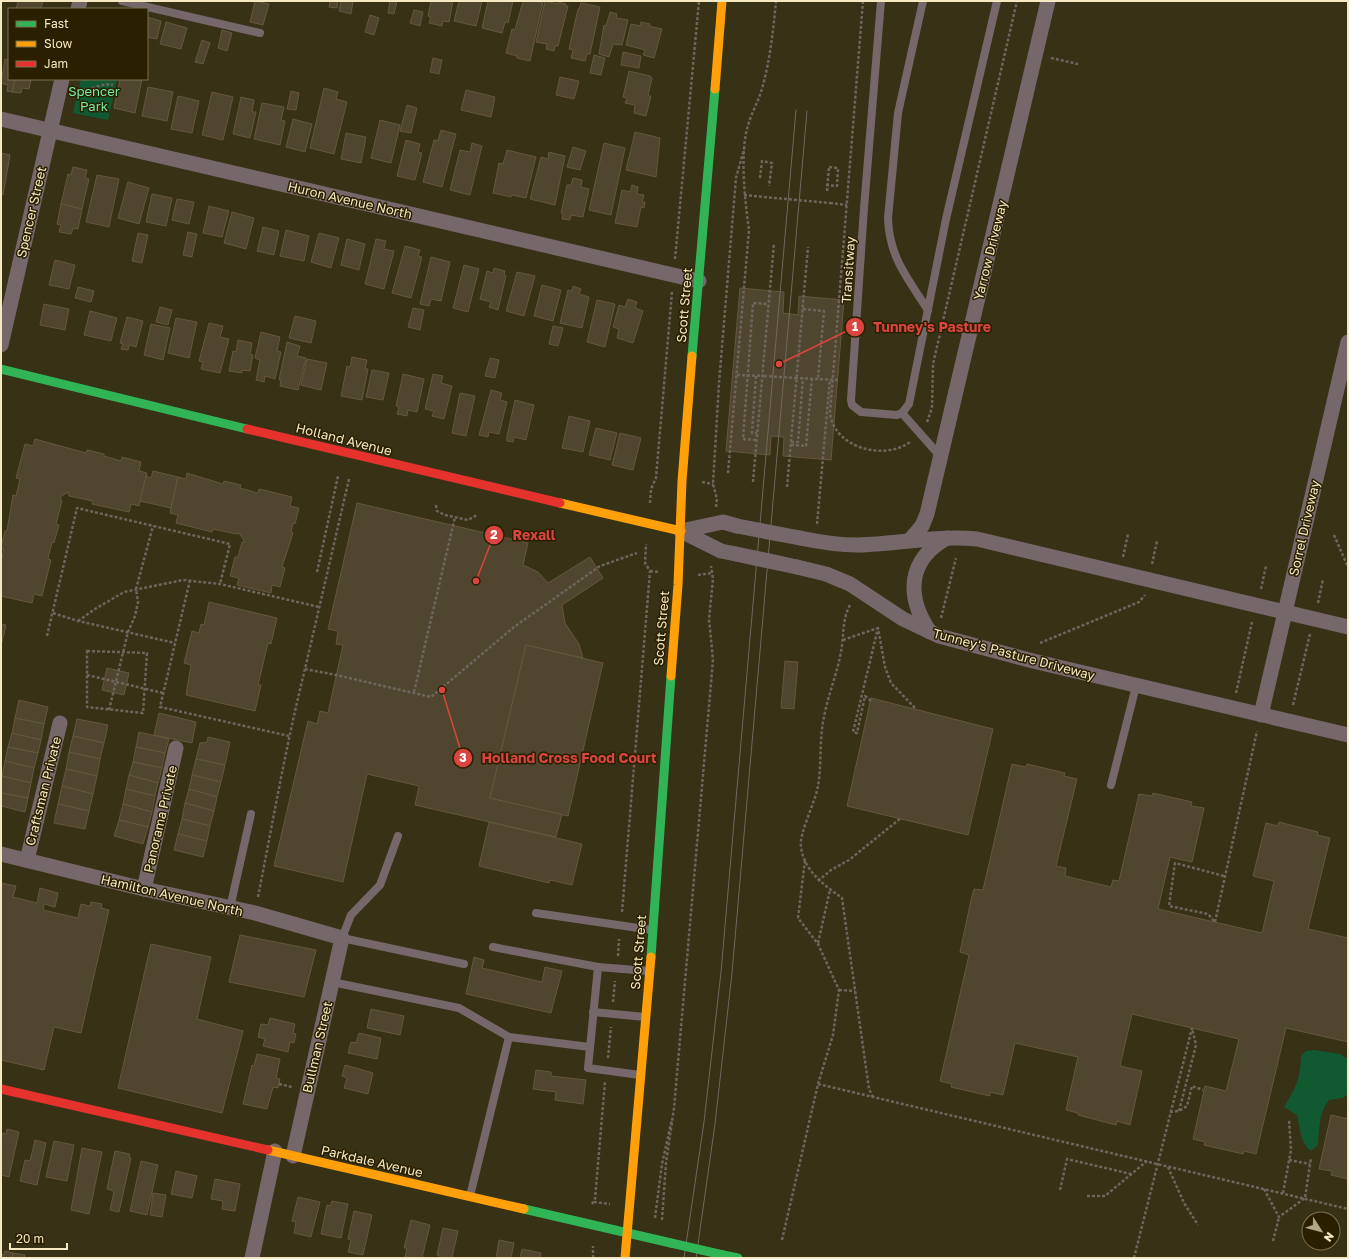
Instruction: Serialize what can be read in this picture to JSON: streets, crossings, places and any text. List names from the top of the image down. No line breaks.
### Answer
{"streets":{"main road":["Scott Street","Holland Avenue","Parkdale Avenue"],"street":["Huron Avenue North","Spencer Street","Yarrow Driveway","Sorrel Driveway","Tunney's Pasture Driveway","Craftsman Private","Panorama Private","Hamilton Avenue North","Bullman Street"],"lane":["Transitway"]},"crossings":[["Huron Avenue North","Spencer Street"],["Huron Avenue North","Scott Street"],["Scott Street","Holland Avenue"],["Scott Street","Tunney's Pasture Driveway"],["Scott Street","Parkdale Avenue"],["Holland Avenue","Tunney's Pasture Driveway"],["Sorrel Driveway","Tunney's Pasture Driveway"],["Craftsman Private","Hamilton Avenue North"],["Panorama Private","Hamilton Avenue North"],["Hamilton Avenue North","Bullman Street"],["Bullman Street","Parkdale Avenue"]],"parks":["Spencer Park"],"places":["Tunney's Pasture","Rexall","Holland Cross Food Court"],"legend":["Fast","Slow","Jam"],"scale_bar":"20 m","north":"bottom right"}
